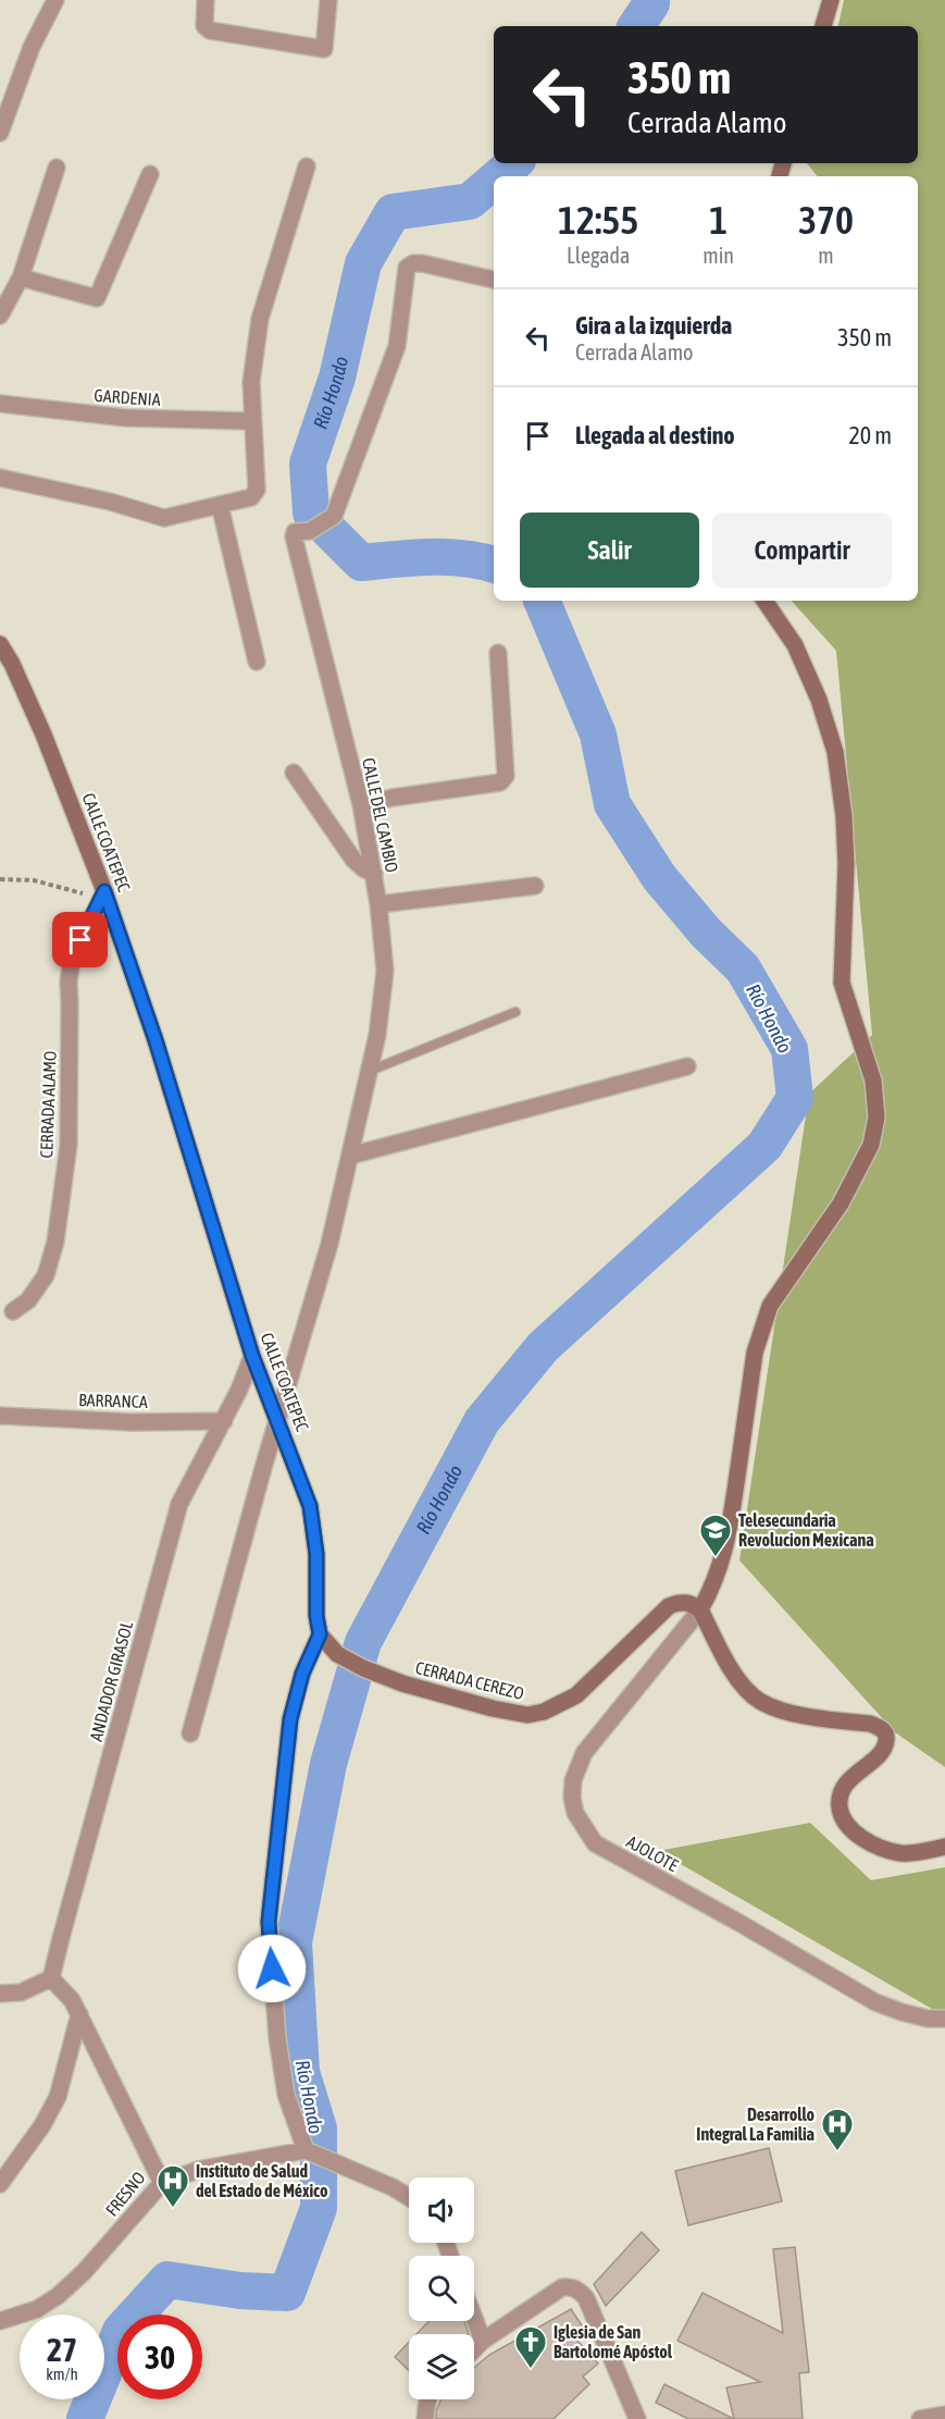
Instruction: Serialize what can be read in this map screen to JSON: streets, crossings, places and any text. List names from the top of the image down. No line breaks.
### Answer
{"streets":{"main road":["CALLE COATEPEC","CERRADA CEREZO"],"street":["GARDENIA","CALLE DEL CAMBIO","CERRADA ALAMO","BARRANCA","ANDADOR GIRASOL","AJOLOTE","FRESNO"]},"crossings":[["CALLE DEL CAMBIO","CALLE COATEPEC"],["CALLE COATEPEC","CERRADA ALAMO"],["CALLE COATEPEC","CERRADA CEREZO"],["CALLE COATEPEC","ANDADOR GIRASOL"],["BARRANCA","ANDADOR GIRASOL"],["CERRADA CEREZO","AJOLOTE"],["ANDADOR GIRASOL","FRESNO"]],"water":["Río Hondo"],"places":{"school or university":["Telesecundaria Revolucion Mexicana"],"hospital":["Desarrollo Integral La Familia","Instituto de Salud del Estado de México"],"church":["Iglesia de San Bartolomé Apóstol"]},"page":{"turn":["350 m","Cerrada Alamo"],"eta":["12:55","Llegada","1","min","370","m"],"list":[{"name":"Gira a la izquierda","note":"Cerrada Alamo","value":"350 m"},{"name":"Llegada al destino","value":"20 m"}],"buttons":["Salir","Compartir"],"speed":"27 km/h","limit":"30"}}
